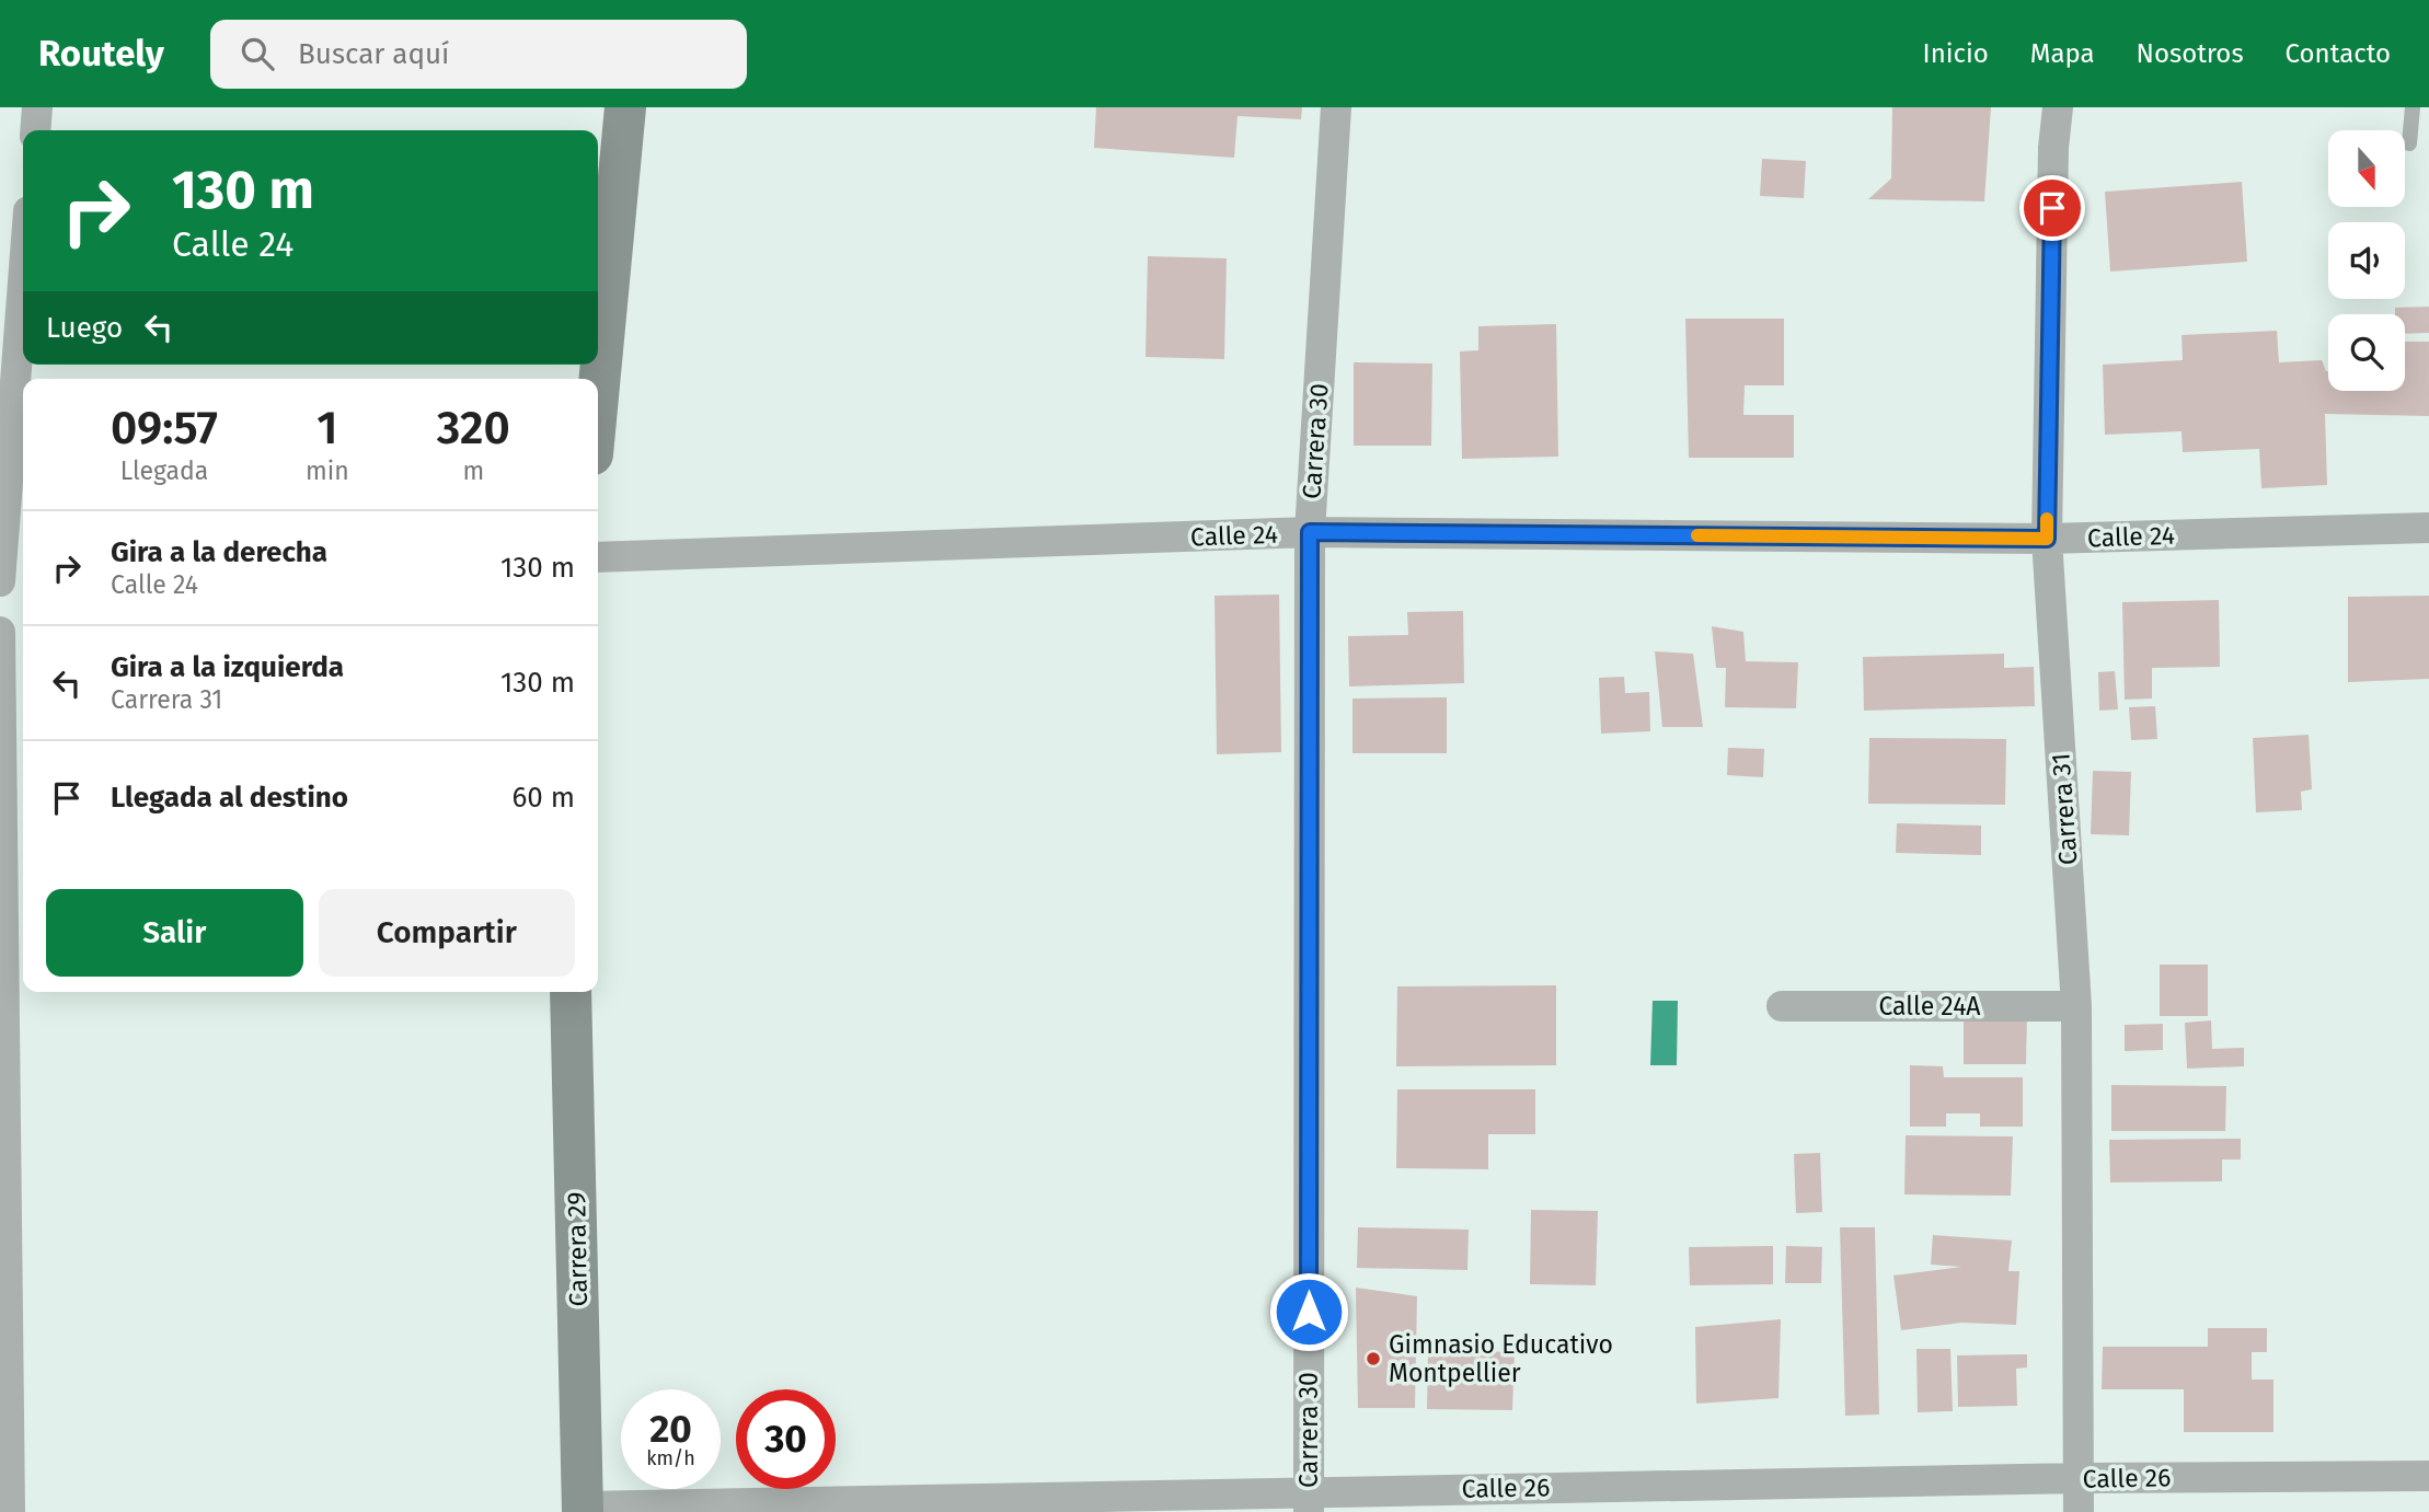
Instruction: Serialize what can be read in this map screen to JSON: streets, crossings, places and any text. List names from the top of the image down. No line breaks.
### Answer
{"streets":{"street":["Carrera 30","Calle 24","Carrera 31","Calle 24A","Carrera 29","Calle 26"]},"crossings":[["Carrera 30","Calle 24"],["Carrera 30","Calle 26"],["Calle 24","Carrera 31"],["Carrera 31","Calle 24A"],["Carrera 31","Calle 26"],["Carrera 29","Calle 26"]],"places":["Gimnasio Educativo Montpellier"],"north":"bottom","page":{"header":"Routely","search":"Buscar aquí","nav":["Inicio","Mapa","Nosotros","Contacto"],"turn":["130 m","Calle 24"],"then":"Luego","eta":["09:57","Llegada","1","min","320","m"],"list":[{"name":"Gira a la derecha","note":"Calle 24","value":"130 m"},{"name":"Gira a la izquierda","note":"Carrera 31","value":"130 m"},{"name":"Llegada al destino","value":"60 m"}],"buttons":["Salir","Compartir"],"speed":"20 km/h","limit":"30"}}
